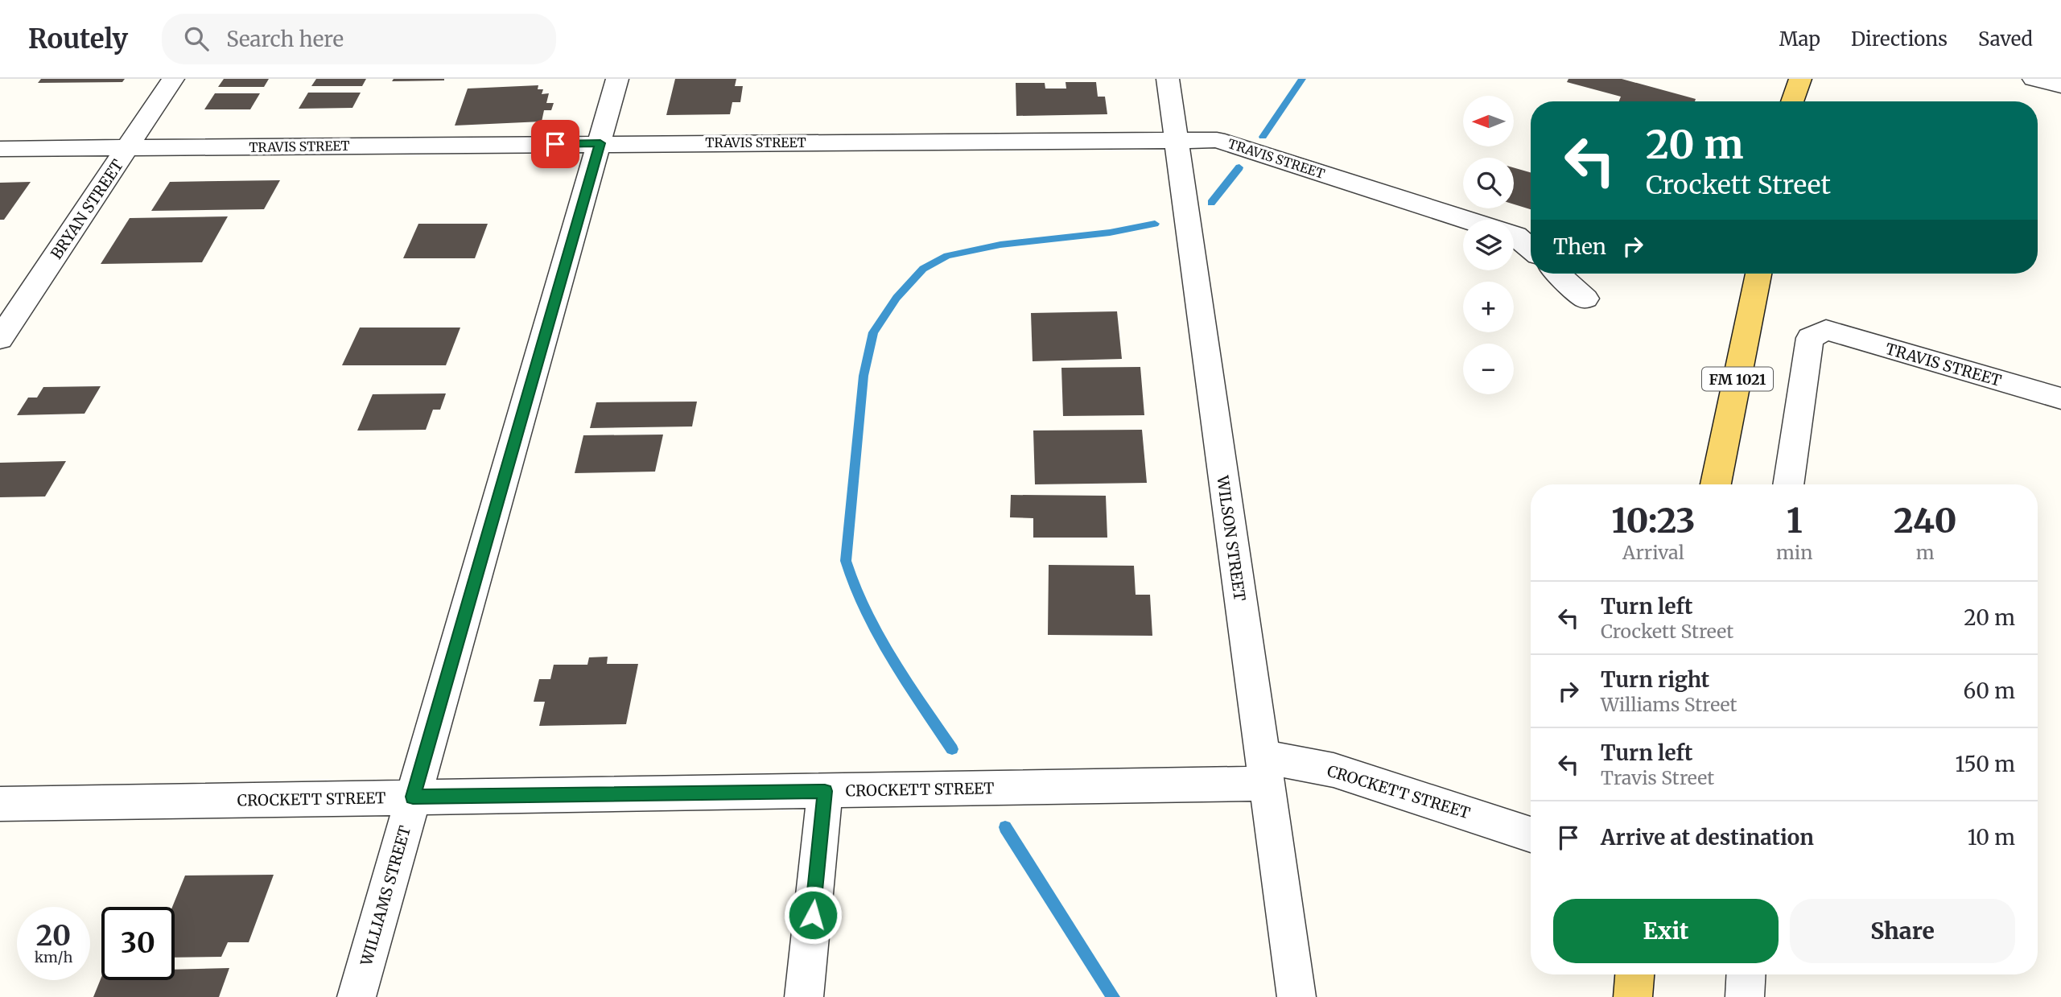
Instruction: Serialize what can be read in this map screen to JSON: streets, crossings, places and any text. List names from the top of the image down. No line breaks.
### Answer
{"streets":{"main road":["FM 1021"],"street":["TRAVIS STREET","BRYAN STREET","WILSON STREET","CROCKETT STREET","WILLIAMS STREET"]},"crossings":[["TRAVIS STREET","BRYAN STREET"],["TRAVIS STREET","WILSON STREET"],["TRAVIS STREET","WILLIAMS STREET"],["WILSON STREET","CROCKETT STREET"],["CROCKETT STREET","WILLIAMS STREET"]],"north":"left","page":{"header":"Routely","search":"Search here","nav":["Map","Directions","Saved"],"map_buttons":["+","−"],"turn":["20 m","Crockett Street"],"then":"Then","eta":["10:23","Arrival","1","min","240","m"],"list":[{"name":"Turn left","note":"Crockett Street","value":"20 m"},{"name":"Turn right","note":"Williams Street","value":"60 m"},{"name":"Turn left","note":"Travis Street","value":"150 m"},{"name":"Arrive at destination","value":"10 m"}],"buttons":["Exit","Share"],"speed":"20 km/h","limit":"30"}}
